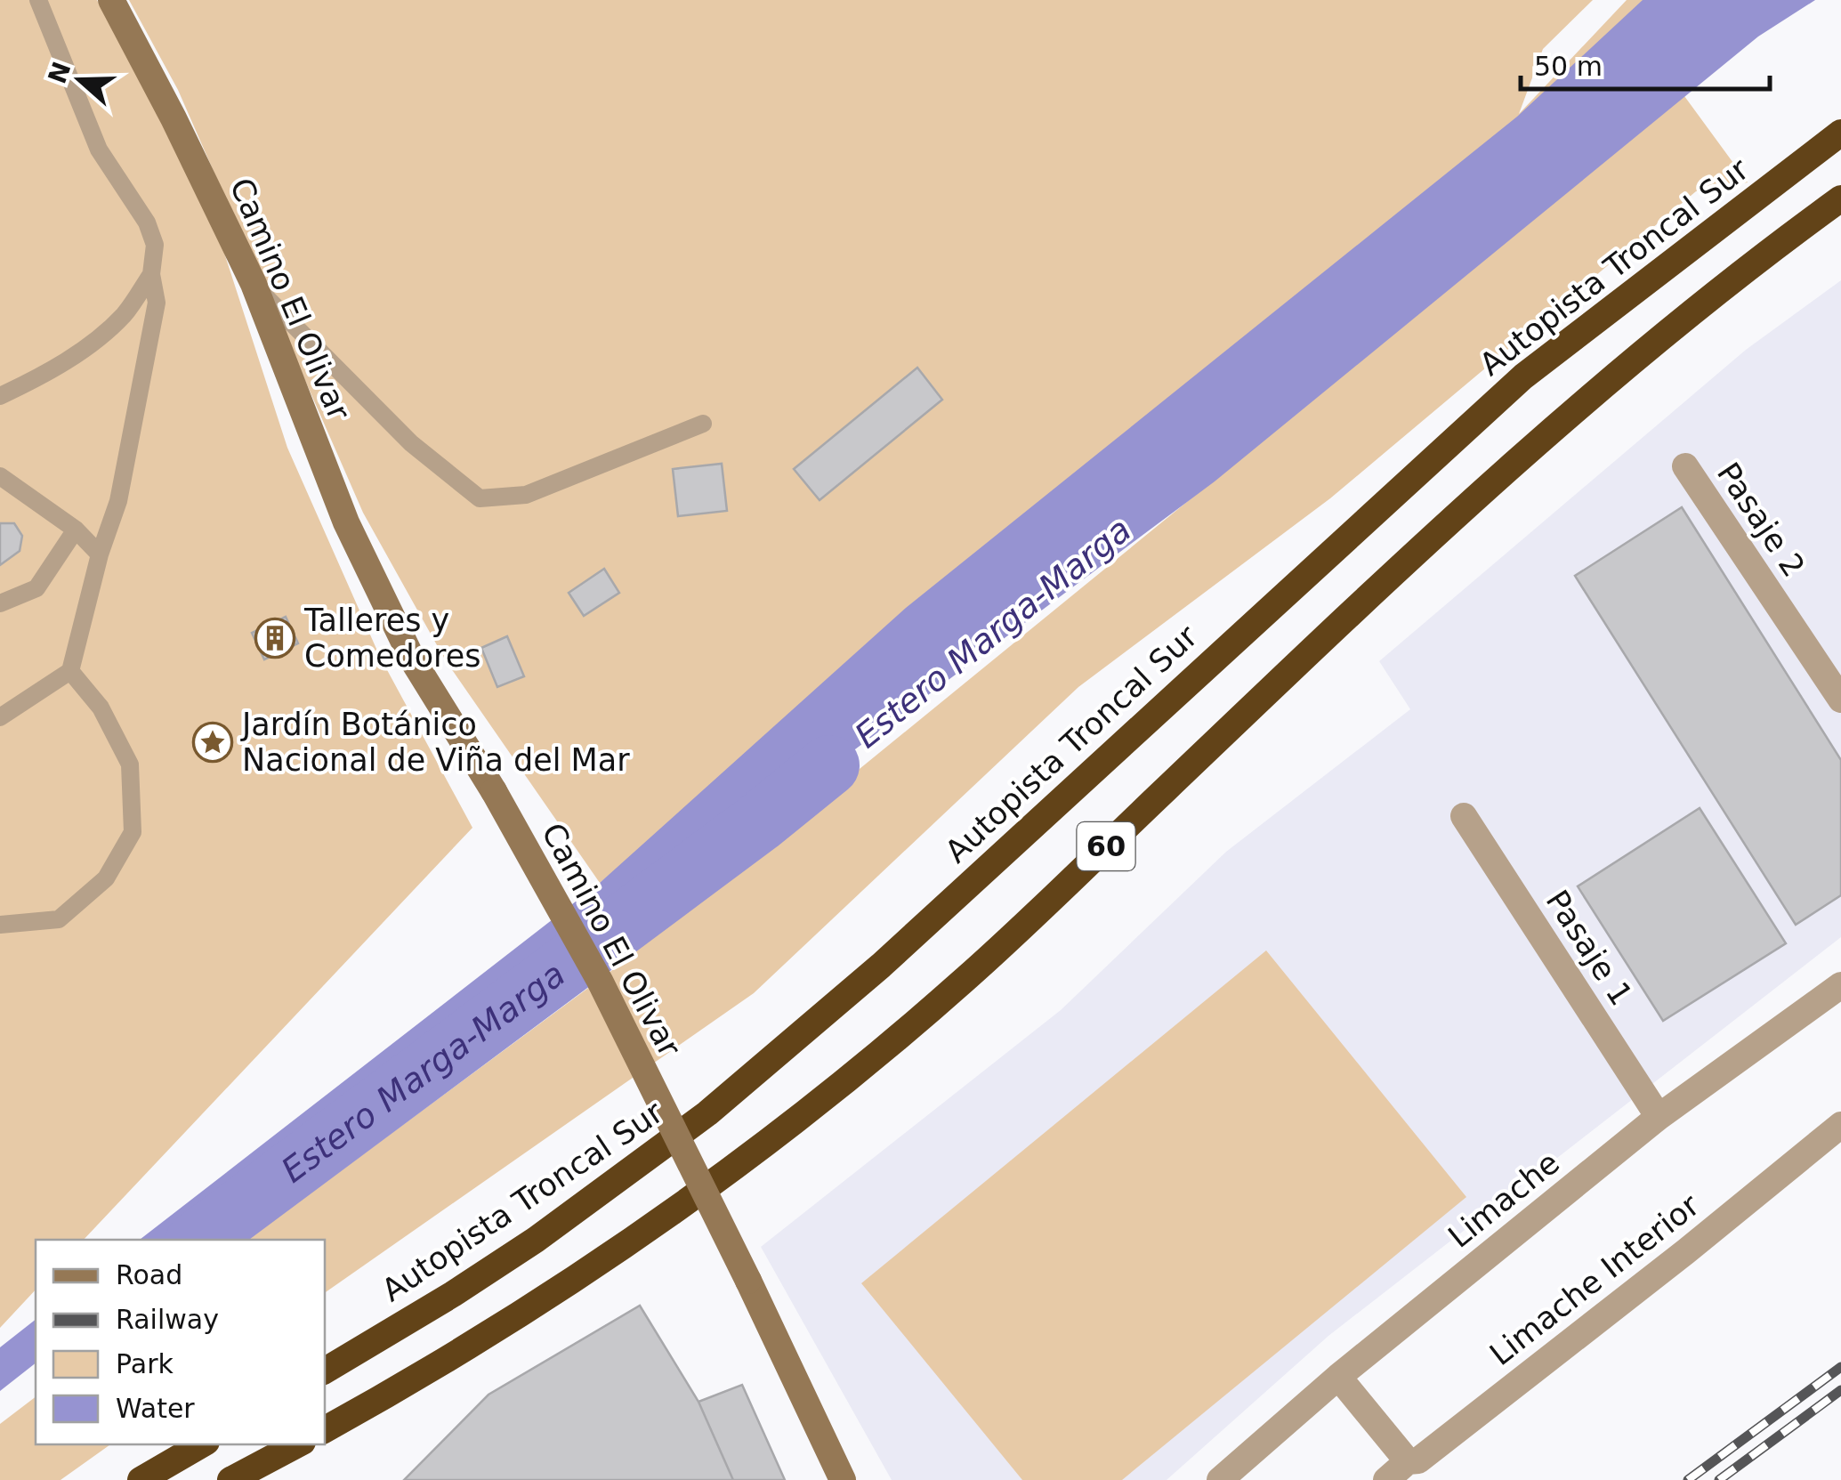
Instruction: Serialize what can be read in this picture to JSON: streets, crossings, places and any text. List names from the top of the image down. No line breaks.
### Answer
{"streets":{"highway":["Autopista Troncal Sur","60"],"main road":["Camino El Olivar"],"street":["Pasaje 2","Pasaje 1","Limache","Limache Interior"]},"crossings":[["Pasaje 1","Limache"]],"water":["Estero Marga-Marga"],"places":{"building":["Talleres y Comedores"],"place":["Jardín Botánico Nacional de Viña del Mar"]},"legend":["Road","Railway","Park","Water"],"scale_bar":"50 m","north":"left"}
